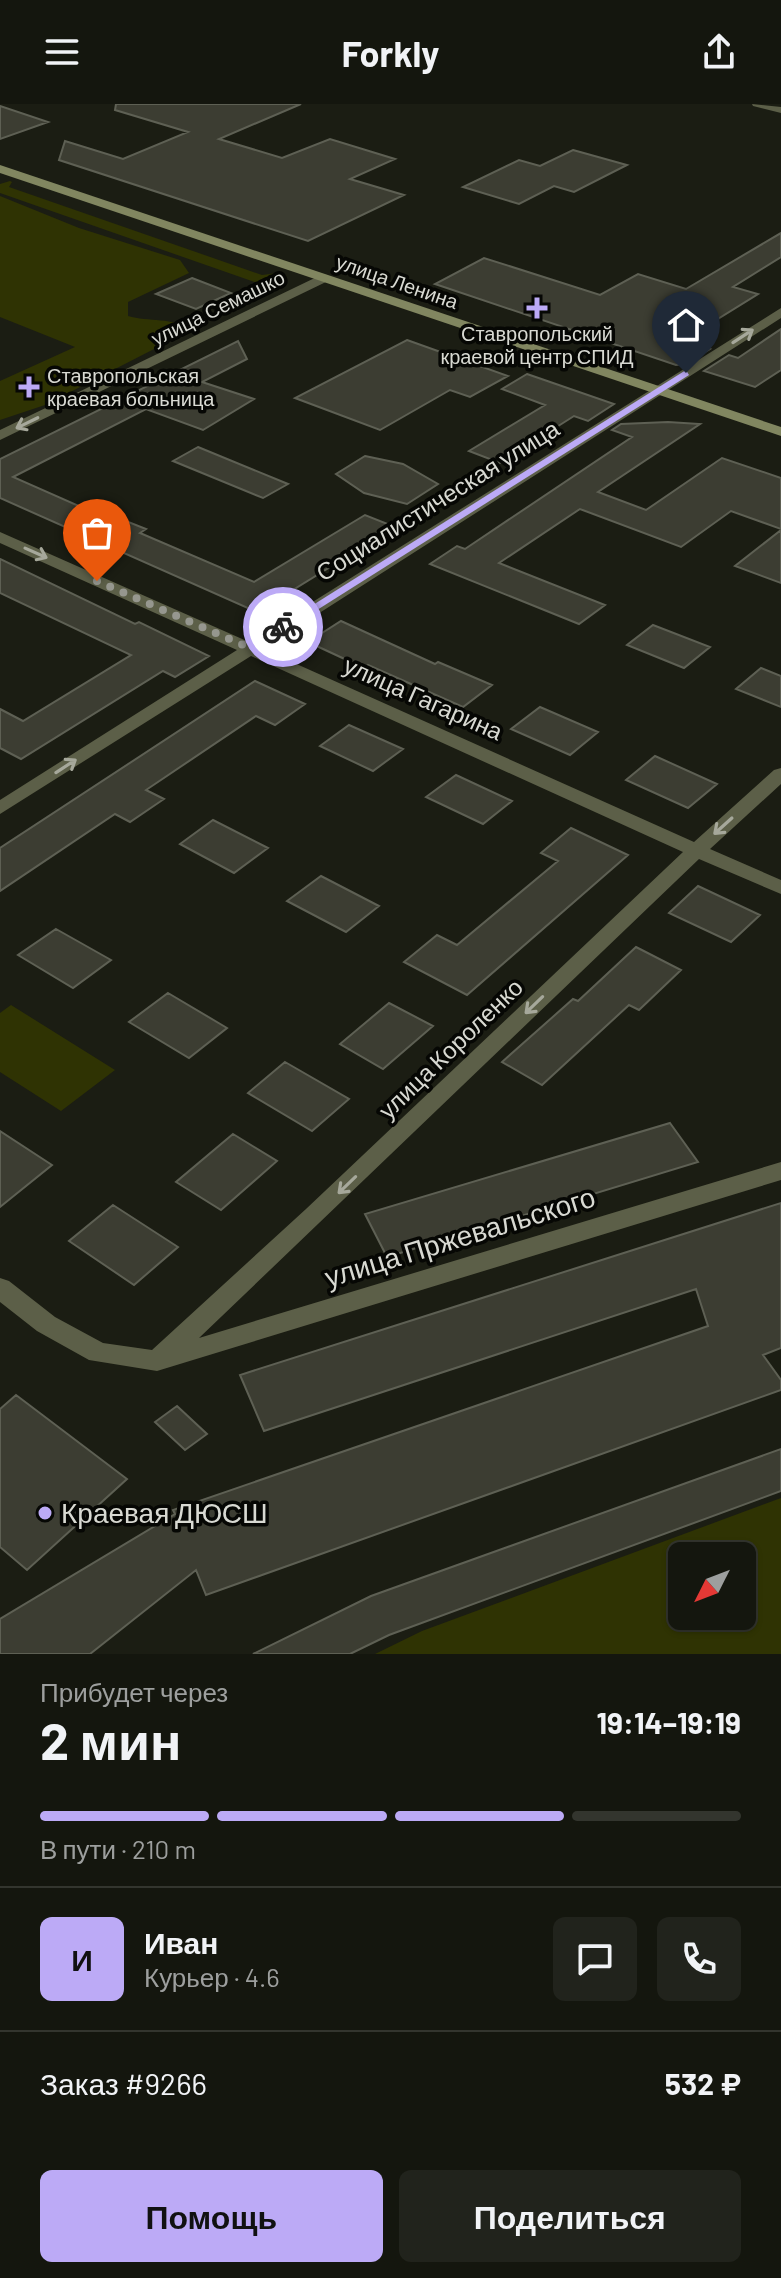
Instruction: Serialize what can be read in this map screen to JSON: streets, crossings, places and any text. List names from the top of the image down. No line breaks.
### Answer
{"streets":{"main road":["улица Ленина"],"street":["улица Семашко","Социалистическая улица","улица Гагарина","улица Короленко","улица Пржевальского"]},"crossings":[["улица Ленина","улица Семашко"],["улица Ленина","Социалистическая улица"],["Социалистическая улица","улица Гагарина"],["улица Гагарина","улица Короленко"],["улица Короленко","улица Пржевальского"]],"one_way":["улица Семашко","Социалистическая улица","улица Короленко"],"places":{"health":["Ставропольский краевой центр СПИД","Ставропольская краевая больница"],"other":["Краевая ДЮСШ"]},"north":"bottom left","page":{"header":"Forkly","heading":["2 мин","Прибудет через","19:14–19:19"],"panel":["Иван","Курьер · 4.6","Заказ #9266","532 ₽"],"bar":"В пути · 210 m","round":"И","buttons":["Помощь","Поделиться"]}}
